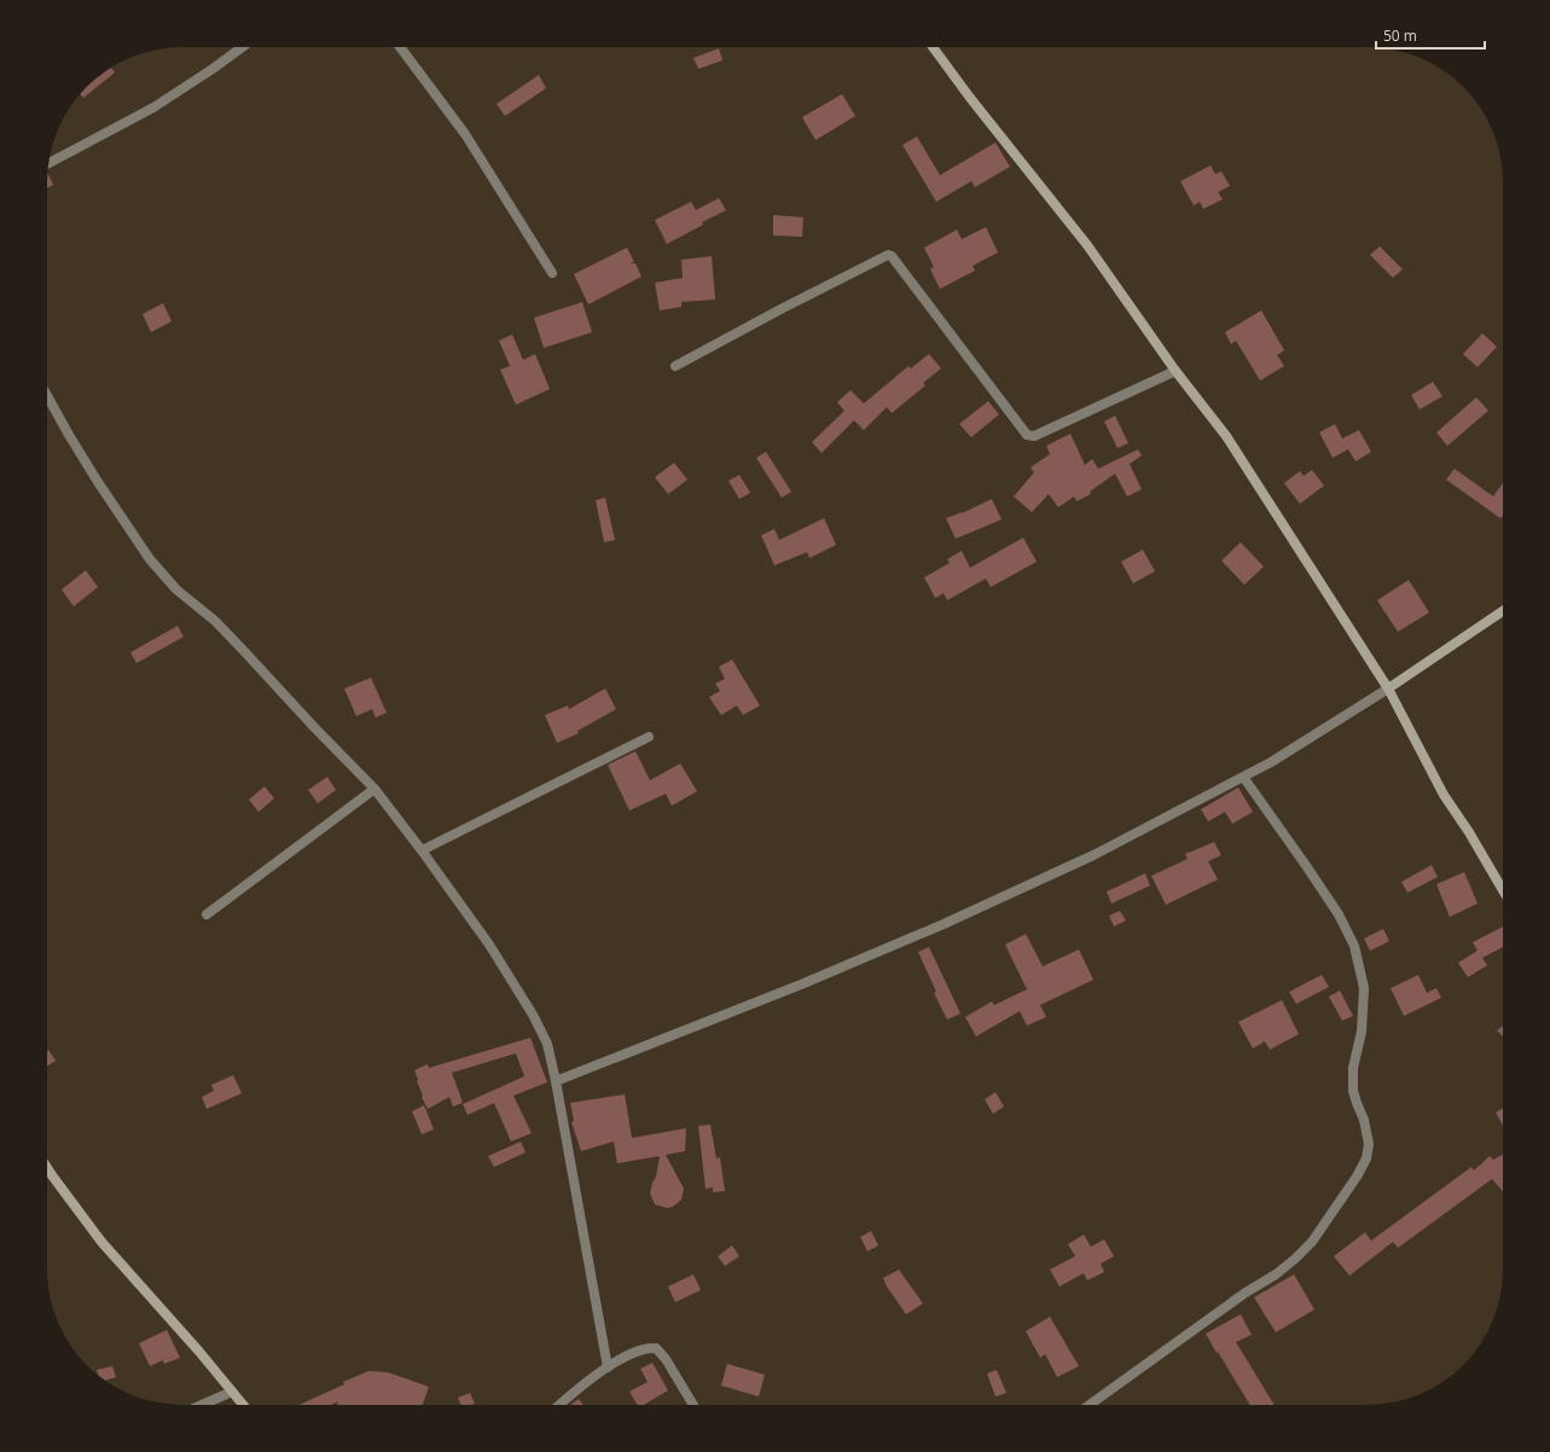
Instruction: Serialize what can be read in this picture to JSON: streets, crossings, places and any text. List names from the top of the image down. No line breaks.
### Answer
{"scale_bar":"50 m"}
